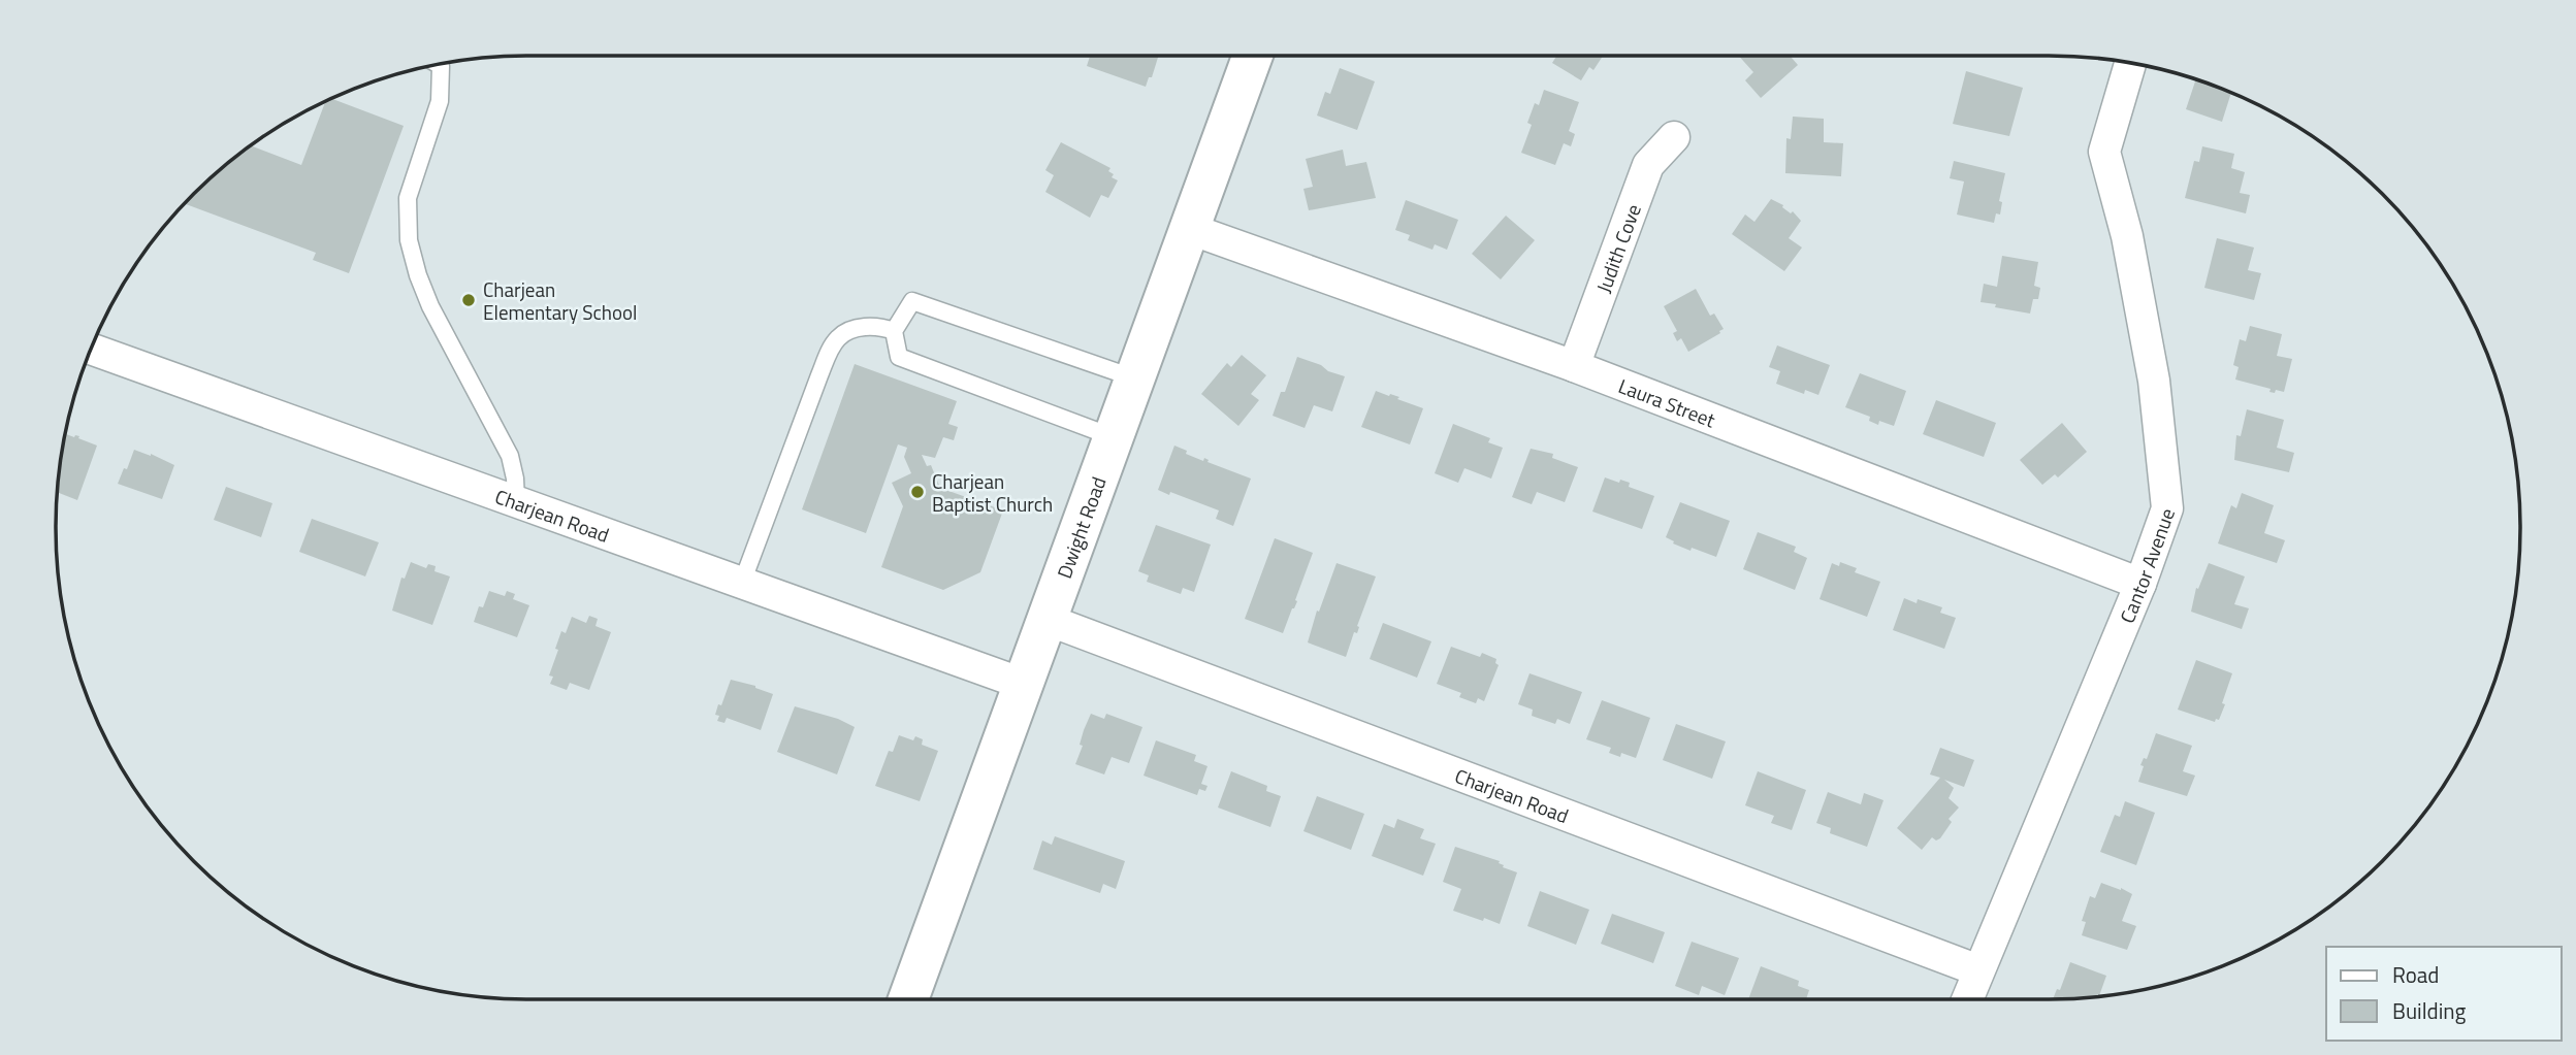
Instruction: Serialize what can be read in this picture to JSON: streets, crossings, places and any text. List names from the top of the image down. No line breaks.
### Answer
{"streets":{"street":["Judith Cove","Laura Street","Charjean Road","Dwight Road","Cantor Avenue"]},"crossings":[["Judith Cove","Laura Street"],["Laura Street","Dwight Road"],["Laura Street","Cantor Avenue"],["Charjean Road","Dwight Road"],["Charjean Road","Cantor Avenue"]],"places":["Charjean Elementary School","Charjean Baptist Church"],"legend":["Road","Building"]}
